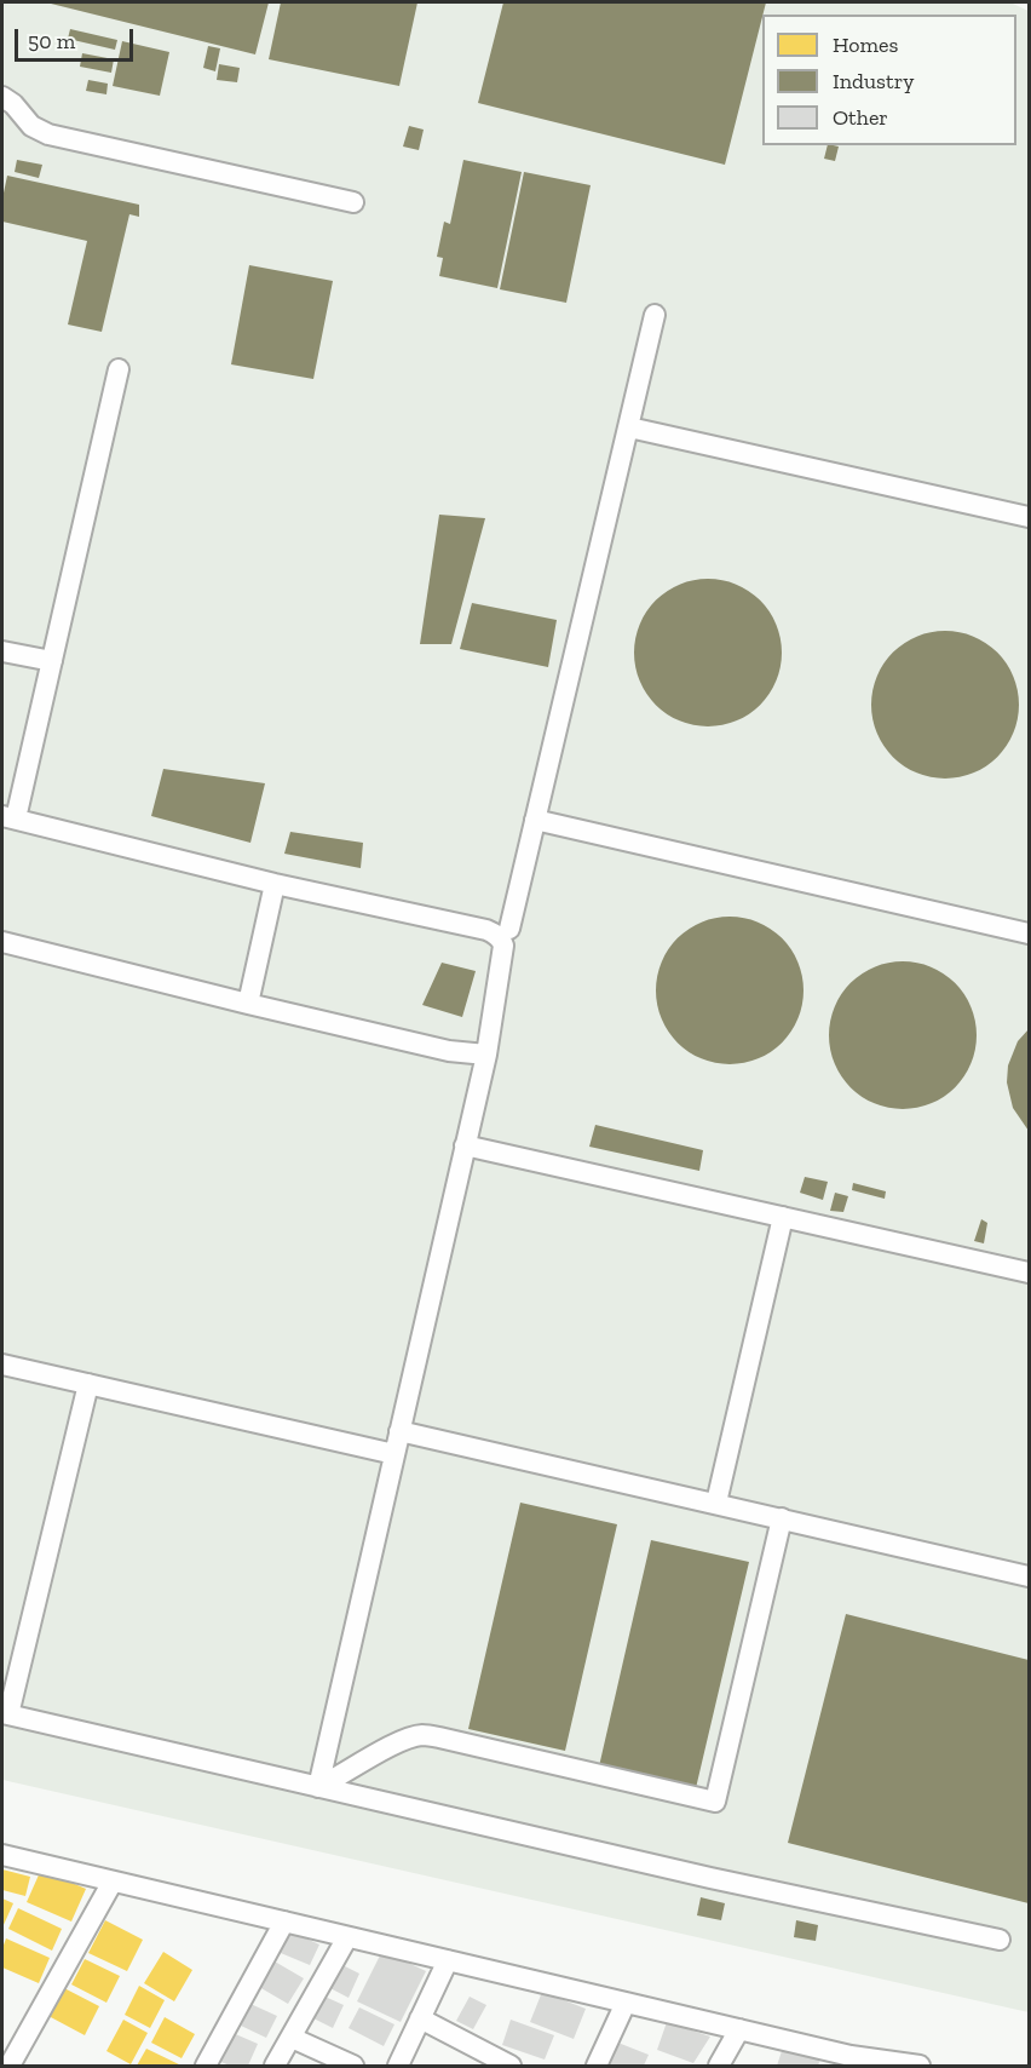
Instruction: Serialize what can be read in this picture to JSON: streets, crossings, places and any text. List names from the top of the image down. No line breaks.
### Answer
{"legend":["Homes","Industry","Other"],"scale_bar":"50 m"}
